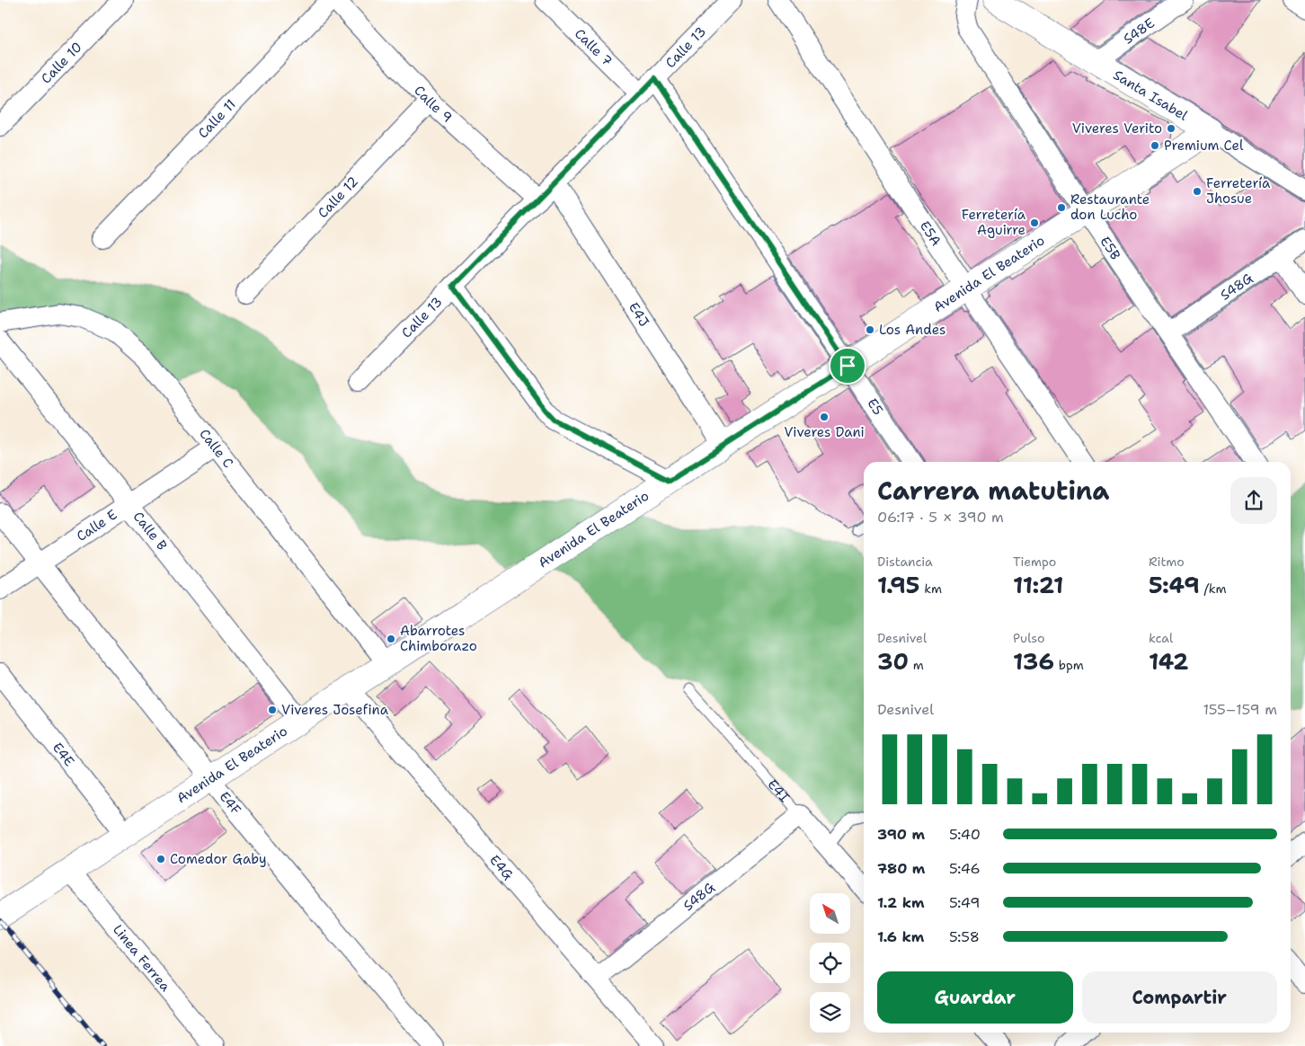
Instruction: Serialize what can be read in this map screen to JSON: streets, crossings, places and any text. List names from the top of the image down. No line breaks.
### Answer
{"streets":{"street":["S48E","Calle 7","Calle 13","Calle 10","Santa Isabel","Calle 9","Calle 11","Calle 12","E5A","E5B","Avenida El Beaterio","S48G","E4J","E5","Calle C","Calle E","Calle B","E4E","E4I","E4F","E4G","Linea Ferrea"]},"crossings":[["S48E","Santa Isabel"],["Calle 7","Calle 13"],["Calle 13","Calle 9"],["Calle 13","E4J"],["Calle 13","E5"],["Santa Isabel","Avenida El Beaterio"],["Calle 9","Calle 12"],["E5A","Avenida El Beaterio"],["E5B","Avenida El Beaterio"],["E5B","S48G"],["Avenida El Beaterio","E4J"],["Avenida El Beaterio","E5"],["Avenida El Beaterio","Calle C"],["Avenida El Beaterio","Calle B"],["Avenida El Beaterio","E4E"],["Avenida El Beaterio","E4F"],["Avenida El Beaterio","E4G"],["Avenida El Beaterio","Linea Ferrea"],["S48G","E4I"],["S48G","E4G"],["Calle C","Calle E"],["Calle E","Calle B"],["Calle E","E4F"]],"places":["Viveres Verito","Premium Cel","Ferretería Jhosue","Restaurante don Lucho","Ferretería Aguirre","Los Andes","Viveres Dani","Abarrotes Chimborazo","Viveres Josefina","Comedor Gaby"],"north":"top left","page":{"heading":["Carrera matutina","06:17 · 5 × 390 m"],"stats":[["Distancia","1.95 km"],["Tiempo","11:21"],["Ritmo","5:49 /km"],["Desnivel","30 m"],["Pulso","136 bpm"],["kcal","142"]],"chart":["Desnivel","155–159 m"],"list":[{"name":"390 m","note":"5:40"},{"name":"780 m","note":"5:46"},{"name":"1.2 km","note":"5:49"},{"name":"1.6 km","note":"5:58"}],"buttons":["Guardar","Compartir"]}}
